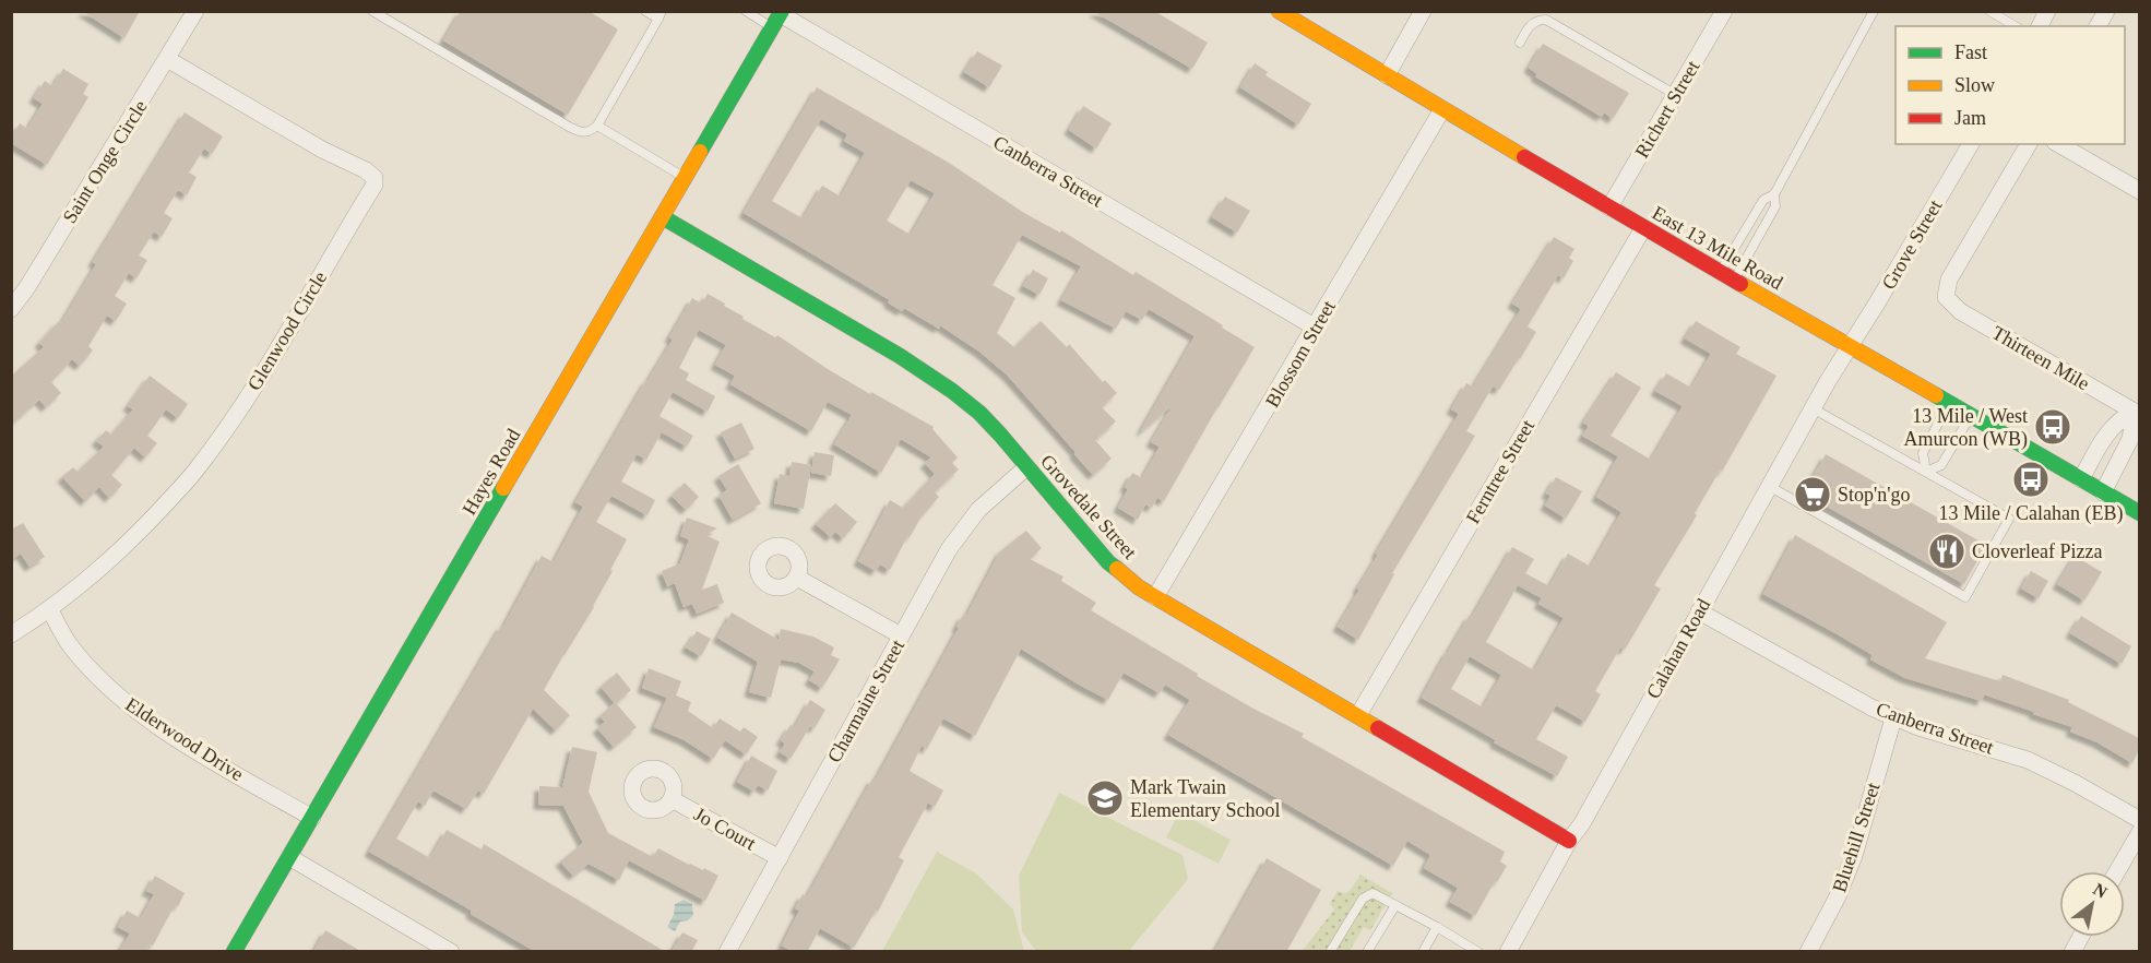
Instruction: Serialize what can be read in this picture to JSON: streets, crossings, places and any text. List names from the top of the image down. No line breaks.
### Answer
{"streets":{"street":["Richert Street","Saint Onge Circle","Canberra Street","Grove Street","East 13 Mile Road","Glenwood Circle","Blossom Street","Thirteen Mile","Hayes Road","Ferntree Street","Grovedale Street","Calahan Road","Charmaine Street","Elderwood Drive","Jo Court","Bluehill Street"]},"crossings":[["Richert Street","East 13 Mile Road"],["Saint Onge Circle","Glenwood Circle"],["Canberra Street","Blossom Street"],["Canberra Street","Hayes Road"],["Canberra Street","Calahan Road"],["Canberra Street","Bluehill Street"],["Grove Street","East 13 Mile Road"],["Grove Street","Calahan Road"],["East 13 Mile Road","Blossom Street"],["East 13 Mile Road","Ferntree Street"],["East 13 Mile Road","Calahan Road"],["Glenwood Circle","Elderwood Drive"],["Blossom Street","Grovedale Street"],["Hayes Road","Grovedale Street"],["Hayes Road","Elderwood Drive"],["Ferntree Street","Grovedale Street"],["Grovedale Street","Calahan Road"],["Grovedale Street","Charmaine Street"],["Charmaine Street","Jo Court"]],"places":{"bus stop":["13 Mile / West Amurcon (WB)","13 Mile / Calahan (EB)"],"supermarket":["Stop'n'go"],"restaurant":["Cloverleaf Pizza"],"school or university":["Mark Twain Elementary School"]},"legend":["Fast","Slow","Jam"],"north":"top right"}
